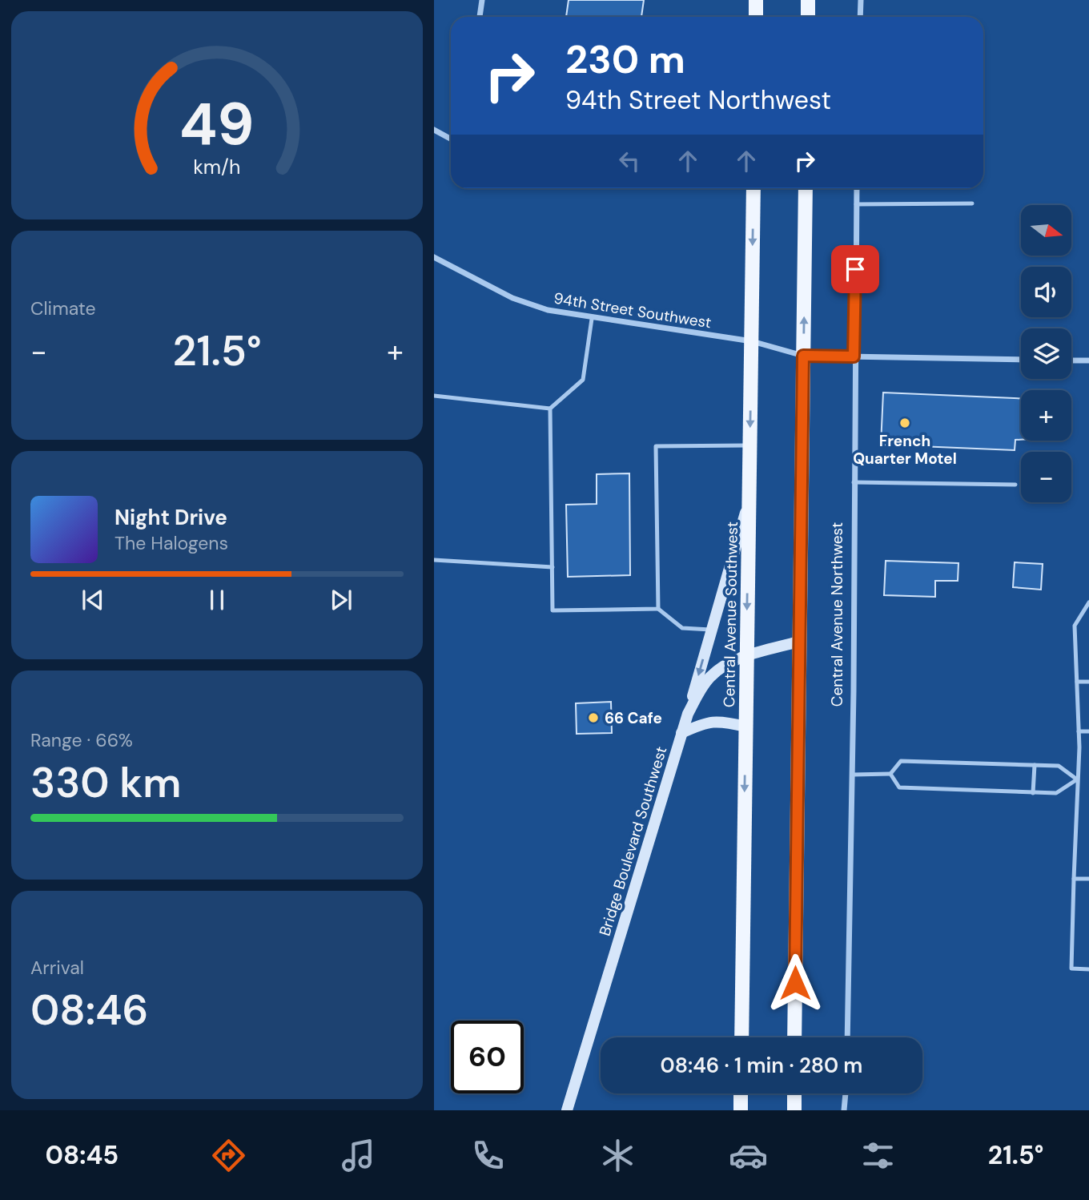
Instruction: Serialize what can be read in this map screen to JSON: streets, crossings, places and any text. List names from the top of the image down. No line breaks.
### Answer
{"streets":{"main road":["Central Avenue Southwest"],"street":["94th Street Southwest","Central Avenue Northwest","Bridge Boulevard Southwest"]},"crossings":[["94th Street Southwest","Central Avenue Southwest"],["94th Street Southwest","Central Avenue Northwest"],["Central Avenue Southwest","Bridge Boulevard Southwest"]],"places":["French Quarter Motel","66 Cafe"],"north":"right","page":{"turn":["230 m","94th Street Northwest"],"map_buttons":["+","−"],"tile":["Climate",["Range · 66%","330 km"],["Arrival","08:46"]],"heat":["−","21.5°","+"],"song":["Night Drive","The Halogens"],"limit":"60","trip":"08:46 · 1 min · 280 m","tabs":["08:45","21.5°"],"gauge":["49","km/h"]}}
